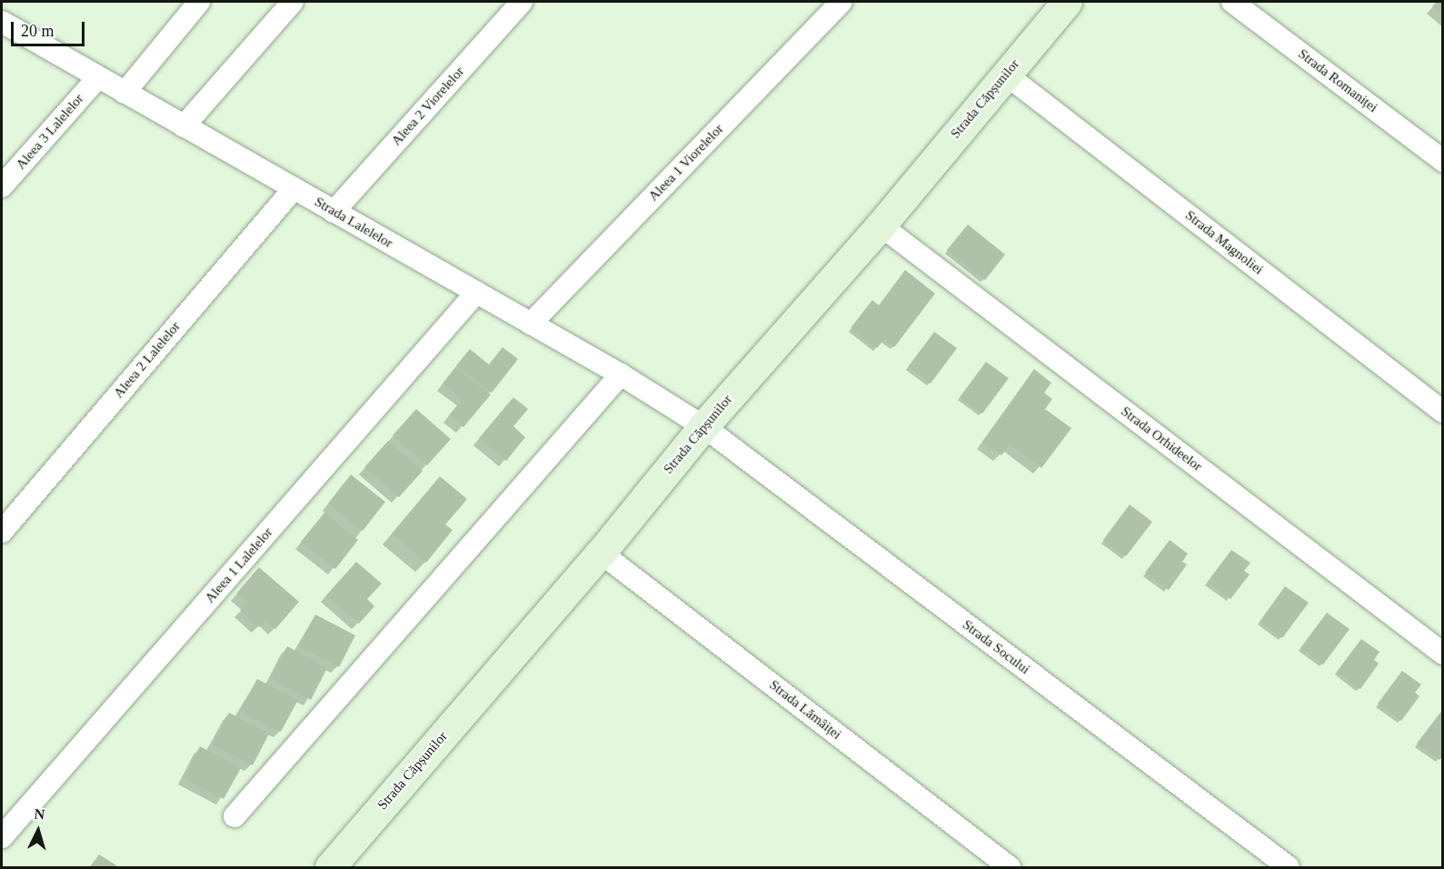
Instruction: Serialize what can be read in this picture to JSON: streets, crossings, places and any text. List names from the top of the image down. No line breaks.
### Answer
{"streets":{"street":["Strada Romaniței","Strada Căpșunilor","Aleea 2 Viorelelor","Aleea 3 Lalelelor","Aleea 1 Viorelelor","Strada Lalelelor","Strada Magnoliei","Aleea 2 Lalelelor","Strada Orhideelor","Aleea 1 Lalelelor","Strada Socului","Strada Lămâiței"]},"crossings":[["Strada Căpșunilor","Strada Lalelelor"],["Strada Căpșunilor","Strada Magnoliei"],["Strada Căpșunilor","Strada Orhideelor"],["Strada Căpșunilor","Strada Socului"],["Strada Căpșunilor","Strada Lămâiței"],["Aleea 2 Viorelelor","Strada Lalelelor"],["Aleea 3 Lalelelor","Strada Lalelelor"],["Aleea 1 Viorelelor","Strada Lalelelor"],["Strada Lalelelor","Aleea 2 Lalelelor"],["Strada Lalelelor","Aleea 1 Lalelelor"],["Strada Lalelelor","Strada Socului"]],"scale_bar":"20 m","north":"top"}
